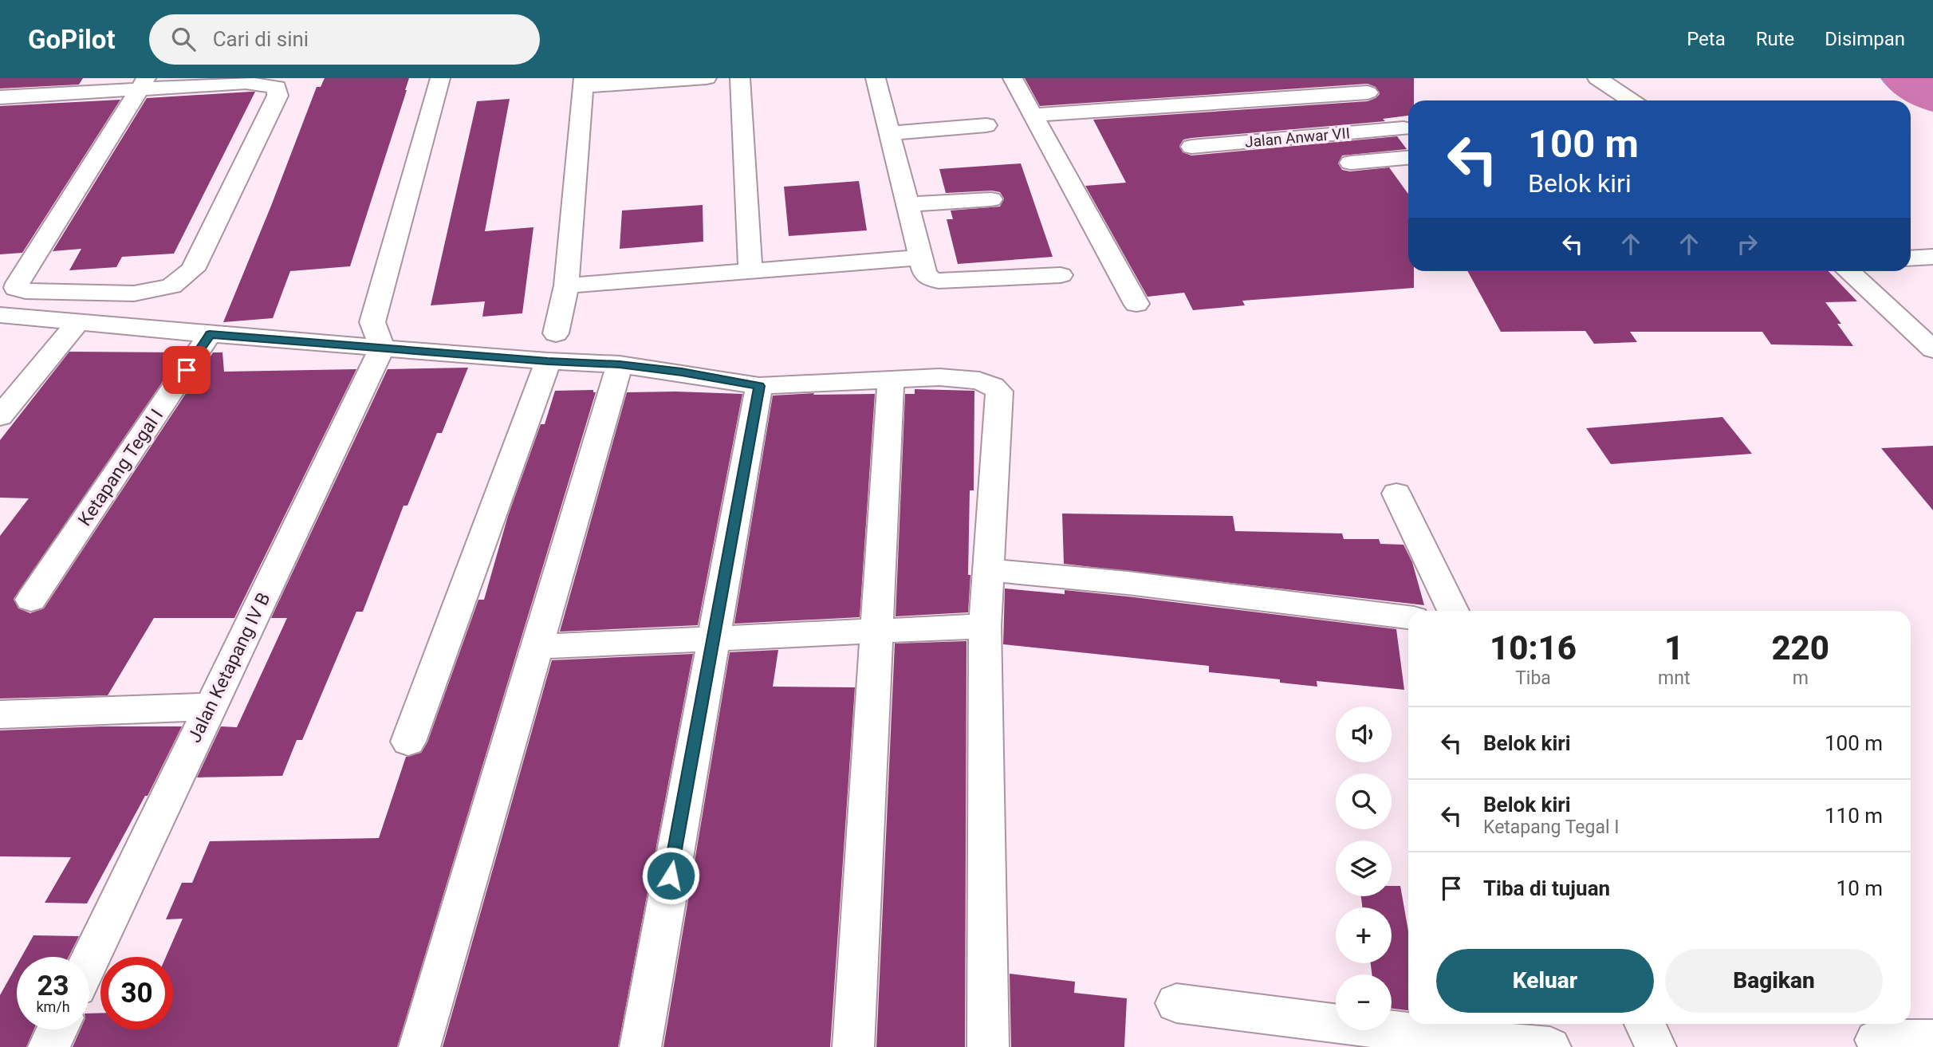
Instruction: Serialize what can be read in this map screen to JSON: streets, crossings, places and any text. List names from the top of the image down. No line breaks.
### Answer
{"streets":{"street":["Jalan Anwar VII","Ketapang Tegal I","Jalan Ketapang IV B"]},"page":{"header":"GoPilot","search":"Cari di sini","nav":["Peta","Rute","Disimpan"],"turn":["100 m","Belok kiri"],"eta":["10:16","Tiba","1","mnt","220","m"],"list":[{"name":"Belok kiri","value":"100 m"},{"name":"Belok kiri","note":"Ketapang Tegal I","value":"110 m"},{"name":"Tiba di tujuan","value":"10 m"}],"map_buttons":["+","−"],"buttons":["Keluar","Bagikan"],"speed":"23 km/h","limit":"30"}}
